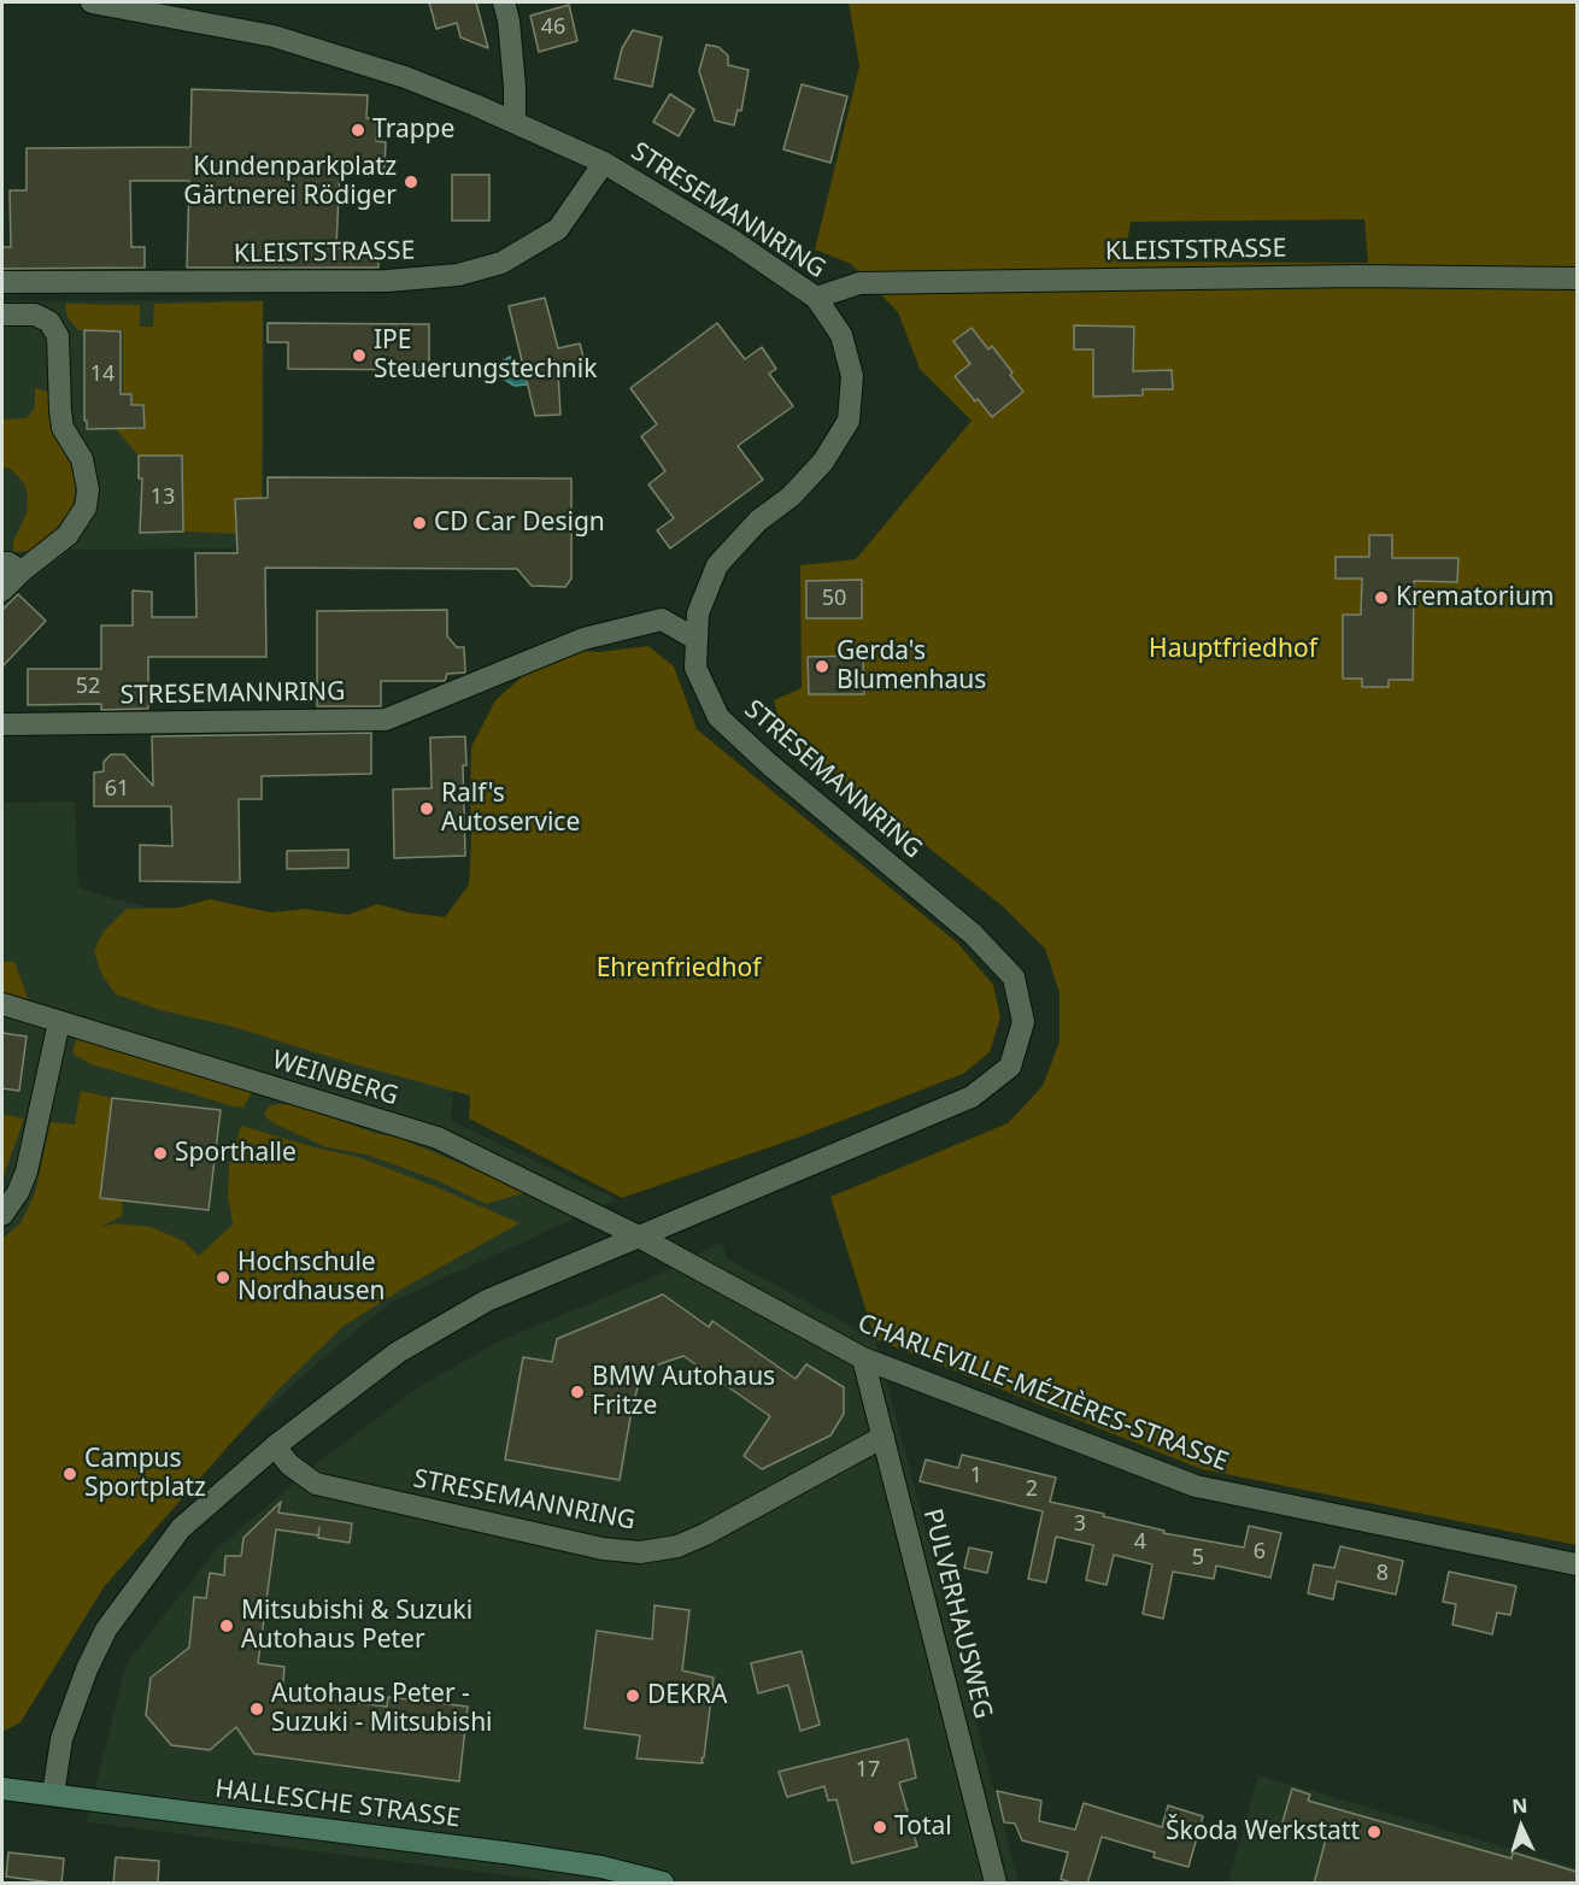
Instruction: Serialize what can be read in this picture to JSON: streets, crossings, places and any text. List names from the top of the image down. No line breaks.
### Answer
{"streets":{"main road":["HALLESCHE STRASSE"],"street":["STRESEMANNRING","KLEISTSTRASSE","WEINBERG","CHARLEVILLE-MÉZIÈRES-STRASSE","PULVERHAUSWEG"]},"crossings":[["STRESEMANNRING","KLEISTSTRASSE"],["STRESEMANNRING","WEINBERG"],["STRESEMANNRING","CHARLEVILLE-MÉZIÈRES-STRASSE"],["STRESEMANNRING","PULVERHAUSWEG"],["STRESEMANNRING","HALLESCHE STRASSE"],["WEINBERG","CHARLEVILLE-MÉZIÈRES-STRASSE"],["CHARLEVILLE-MÉZIÈRES-STRASSE","PULVERHAUSWEG"]],"parks":["Hauptfriedhof","Ehrenfriedhof"],"places":["Trappe","Kundenparkplatz Gärtnerei Rödiger","IPE Steuerungstechnik","CD Car Design","Krematorium","Gerda's Blumenhaus","Ralf's Autoservice","Sporthalle","Hochschule Nordhausen","BMW Autohaus Fritze","Campus Sportplatz","Mitsubishi & Suzuki Autohaus Peter","DEKRA","Autohaus Peter - Suzuki - Mitsubishi","Total","Škoda Werkstatt"],"house_numbers":["46","14","13","50","52","61","1","2","3","4","6","5","8","17"],"north":"top"}
